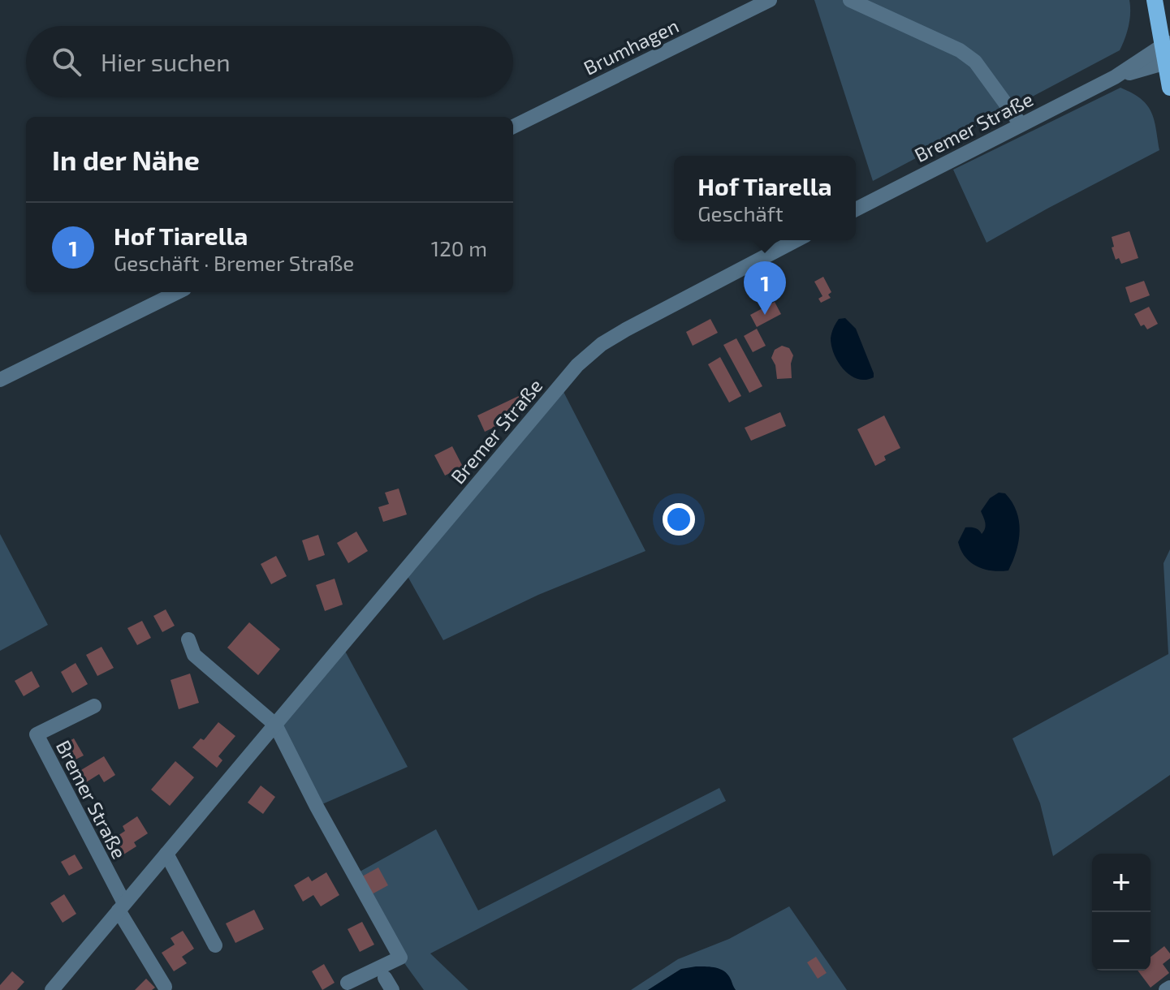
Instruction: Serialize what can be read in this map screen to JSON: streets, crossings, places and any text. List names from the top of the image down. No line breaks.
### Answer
{"streets":{"street":["Brumhagen","Bremer Straße"]},"page":{"search":"Hier suchen","heading":"In der Nähe","popup":["Hof Tiarella","Geschäft"],"list":[{"mark":"1","name":"Hof Tiarella","note":"Geschäft · Bremer Straße","value":"120 m"}],"pins":"1","map_buttons":["+","−"]}}
